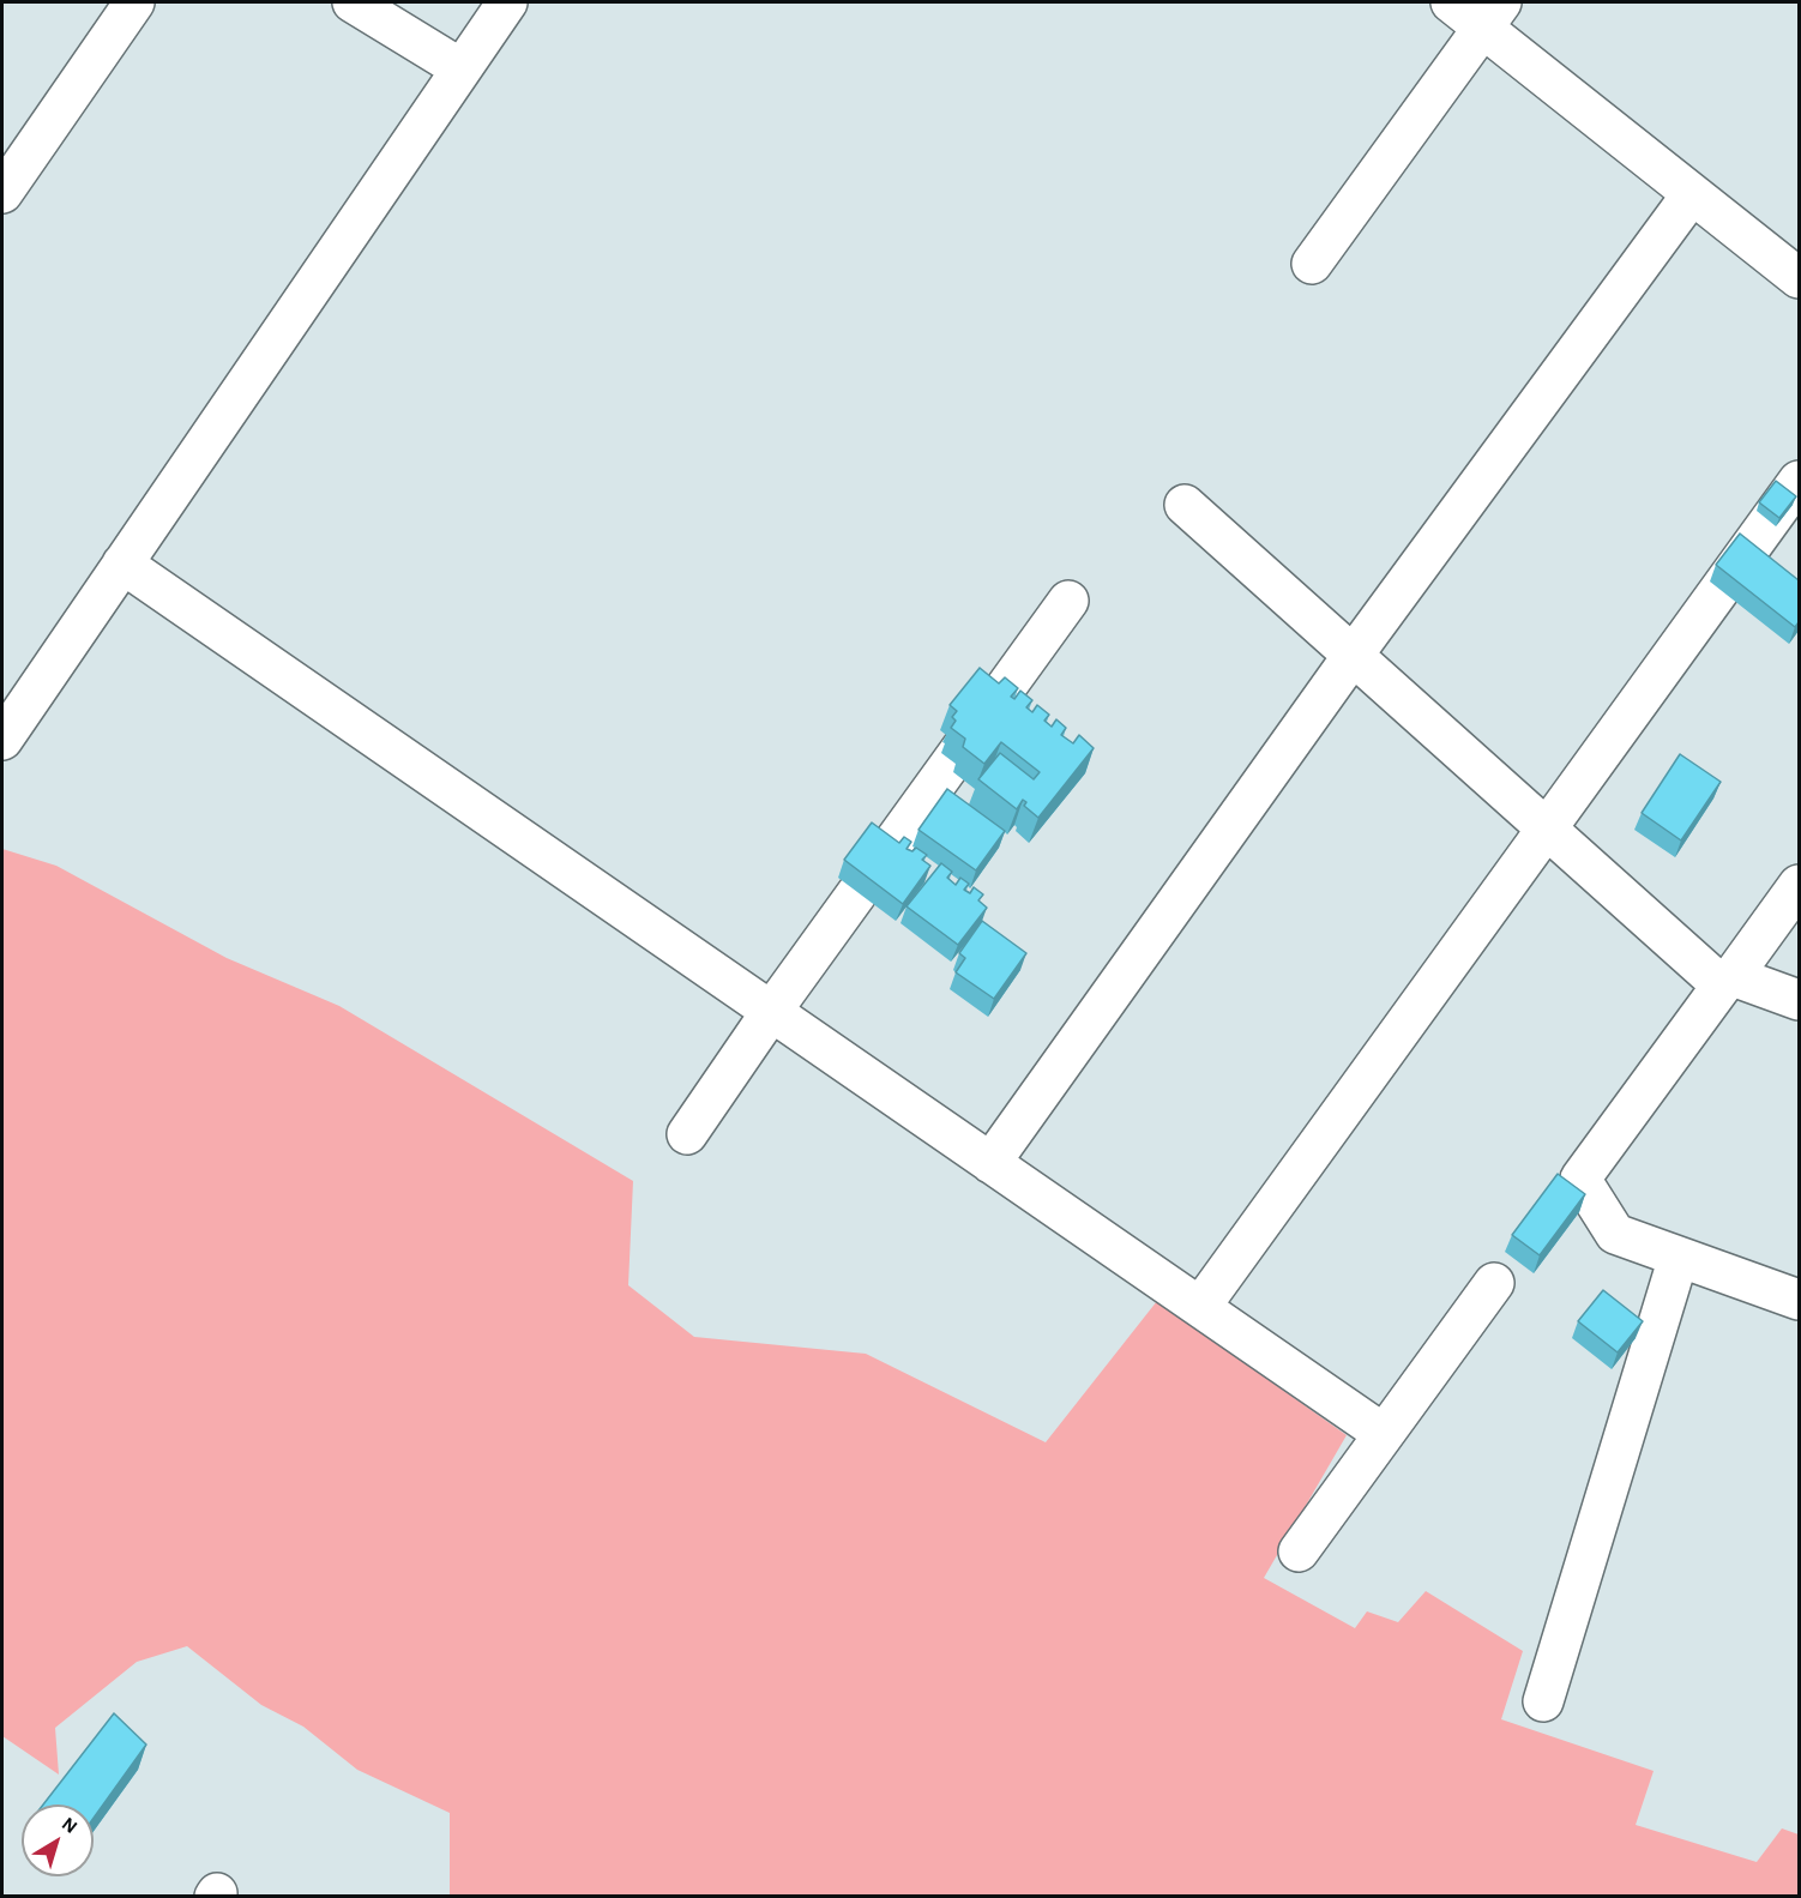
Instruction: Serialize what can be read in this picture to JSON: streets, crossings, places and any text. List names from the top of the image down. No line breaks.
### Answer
{"north":"top right"}
